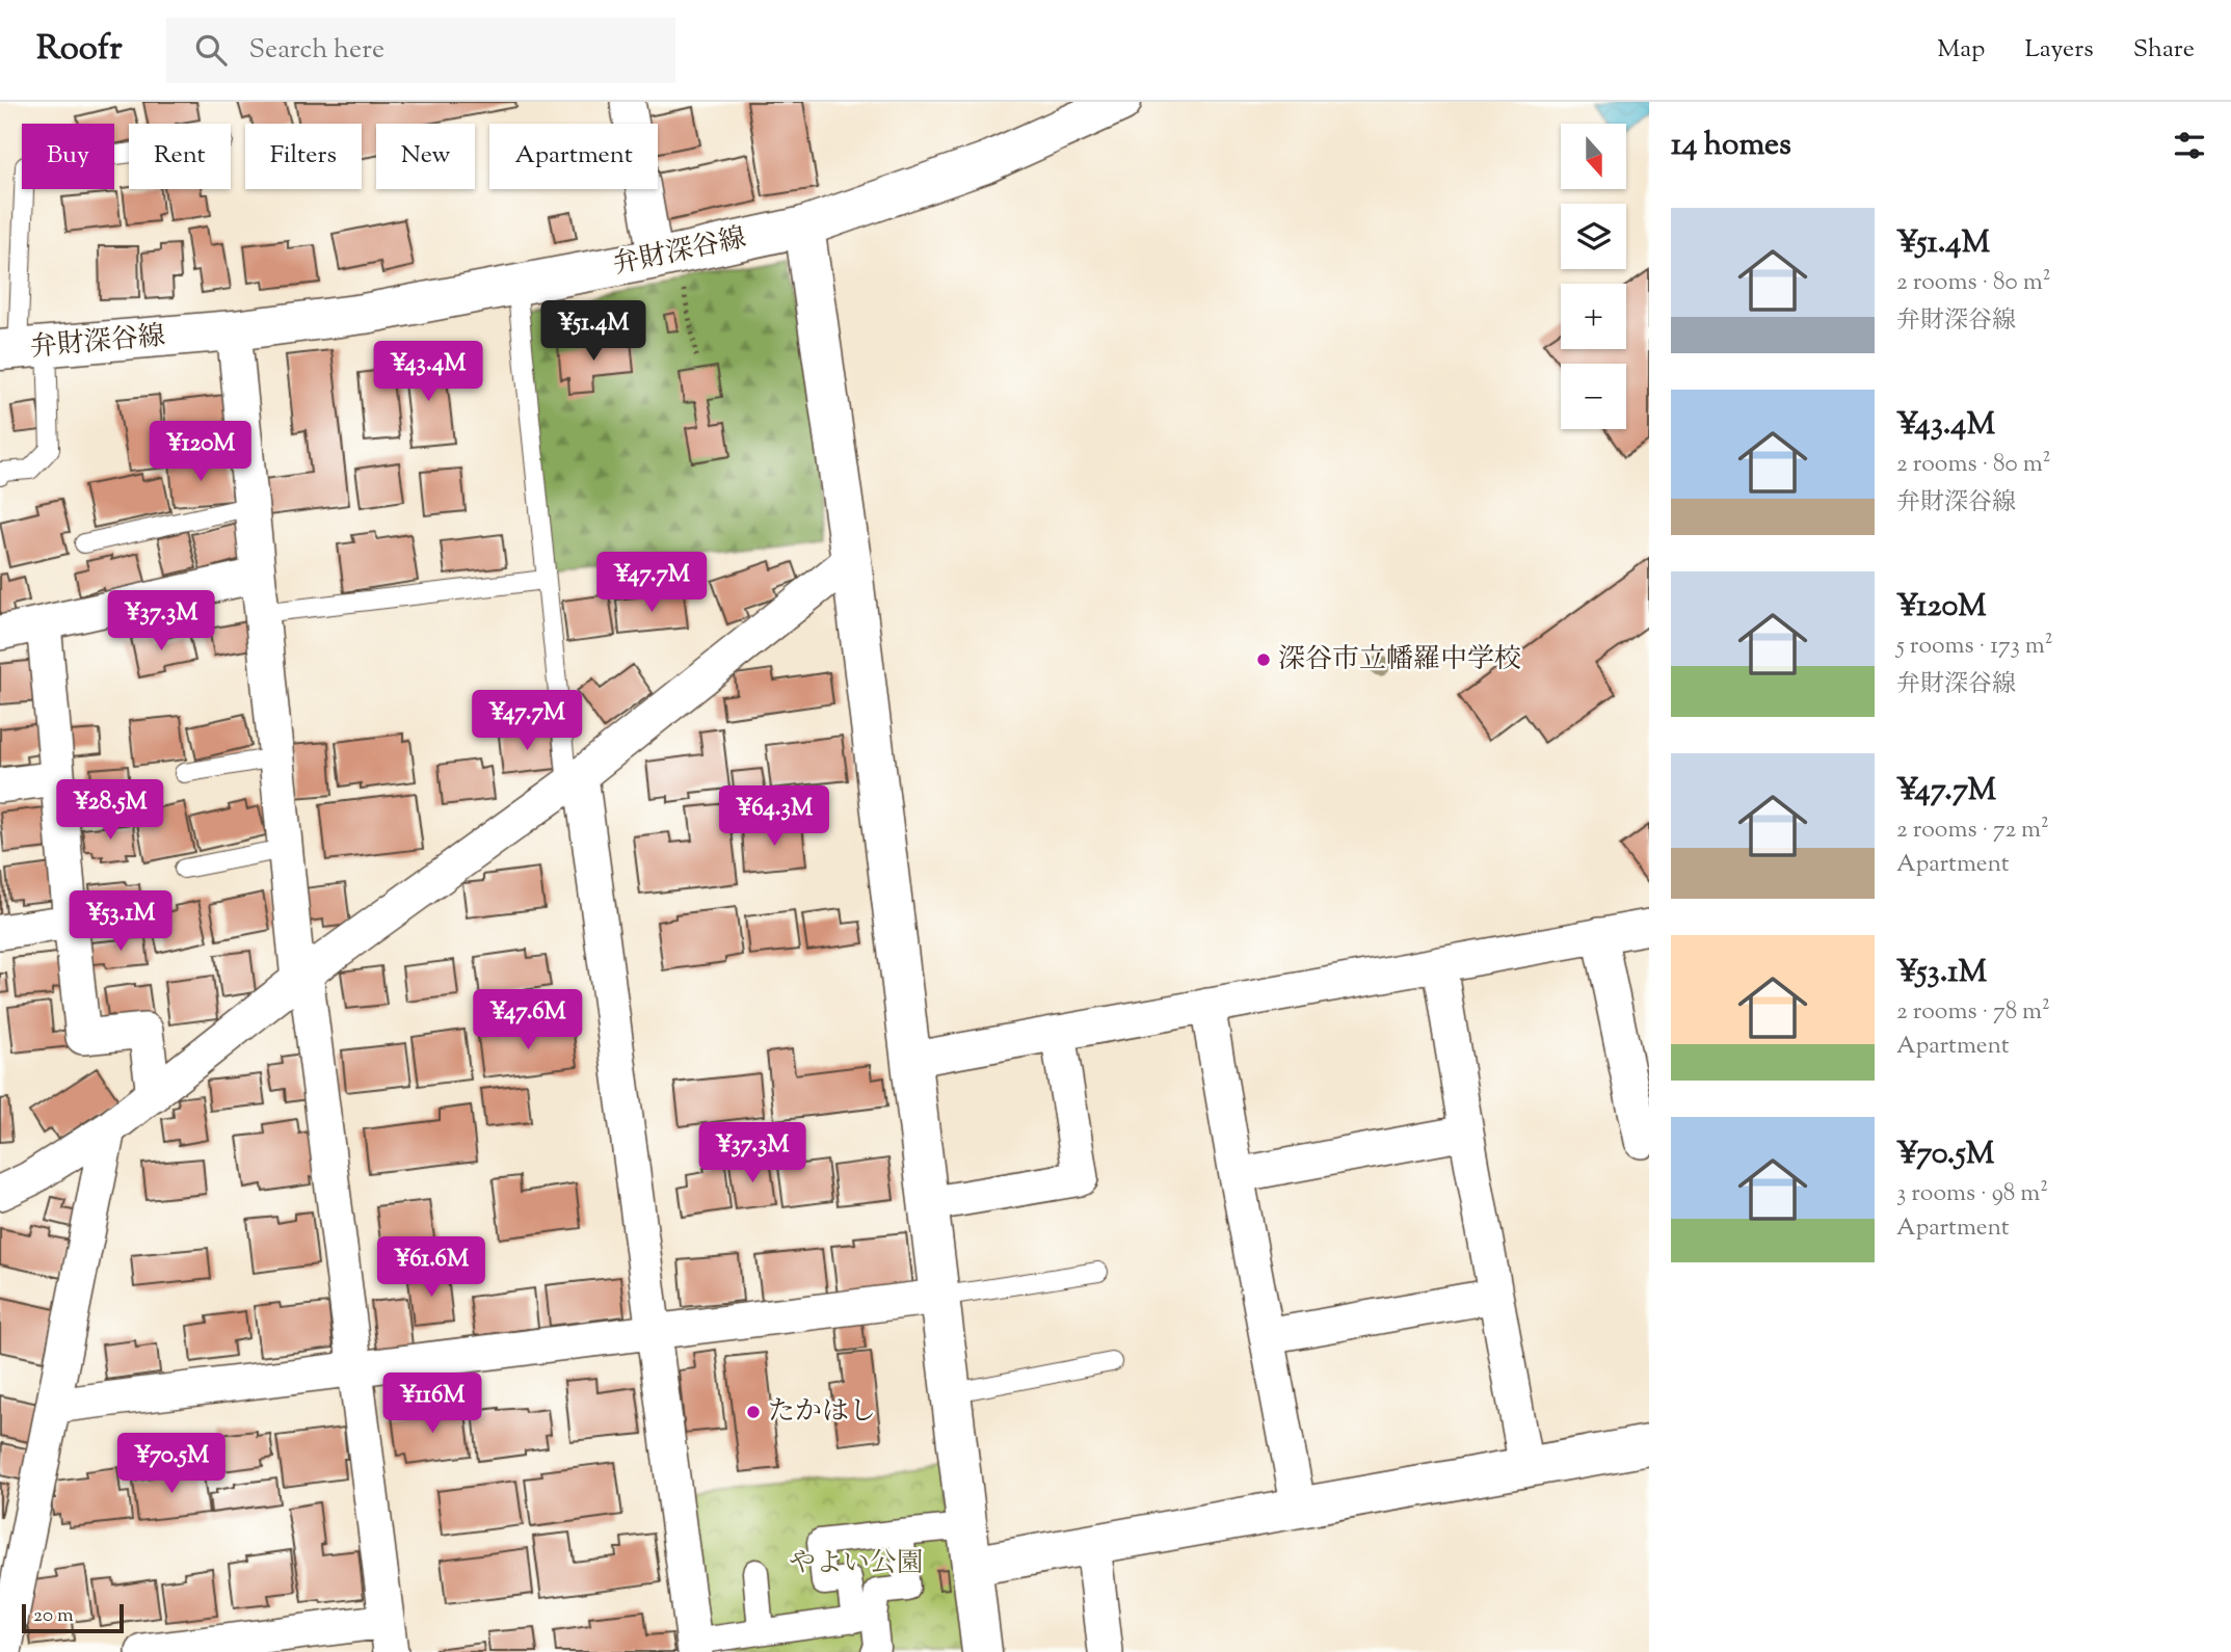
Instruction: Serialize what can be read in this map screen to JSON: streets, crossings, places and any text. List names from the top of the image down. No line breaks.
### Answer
{"streets":{"street":["弁財深谷線"]},"parks":["やよい公園"],"places":["深谷市立幡羅中学校","たかはし"],"scale_bar":"20 m","north":"bottom","page":{"header":"Roofr","search":"Search here","nav":["Map","Layers","Share"],"heading":"14 homes","map_buttons":["+","−"],"chip":["Buy","Rent","Filters","New","Apartment"],"list":[{"name":"¥51.4M","note":"2 rooms · 80 m² · 弁財深谷線"},{"name":"¥43.4M","note":"2 rooms · 80 m² · 弁財深谷線"},{"name":"¥120M","note":"5 rooms · 173 m² · 弁財深谷線"},{"name":"¥47.7M","note":"2 rooms · 72 m² · Apartment"},{"name":"¥53.1M","note":"2 rooms · 78 m² · Apartment"},{"name":"¥70.5M","note":"3 rooms · 98 m² · Apartment"}],"price":["¥51.4M","¥43.4M","¥120M","¥47.7M","¥37.3M","¥47.7M","¥28.5M","¥64.3M","¥53.1M","¥47.6M","¥37.3M","¥61.6M","¥116M","¥70.5M"],"scale":"20 m"}}
